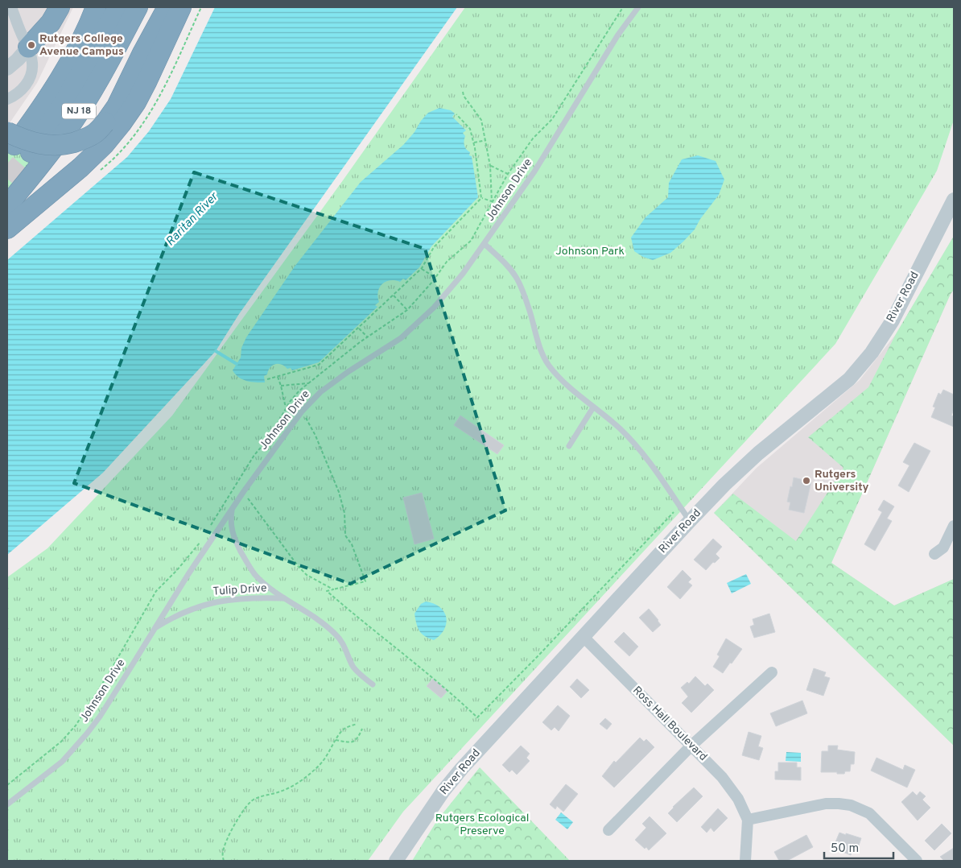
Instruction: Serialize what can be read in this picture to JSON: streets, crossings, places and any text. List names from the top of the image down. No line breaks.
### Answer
{"streets":{"highway":["NJ 18"],"street":["River Road","Ross Hall Boulevard"],"lane":["Johnson Drive","Tulip Drive"]},"crossings":[["Johnson Drive","Tulip Drive"],["River Road","Ross Hall Boulevard"]],"water":["Raritan River"],"parks":["Johnson Park","Rutgers Ecological Preserve"],"places":["Rutgers College Avenue Campus","Rutgers University"],"scale_bar":"50 m"}
